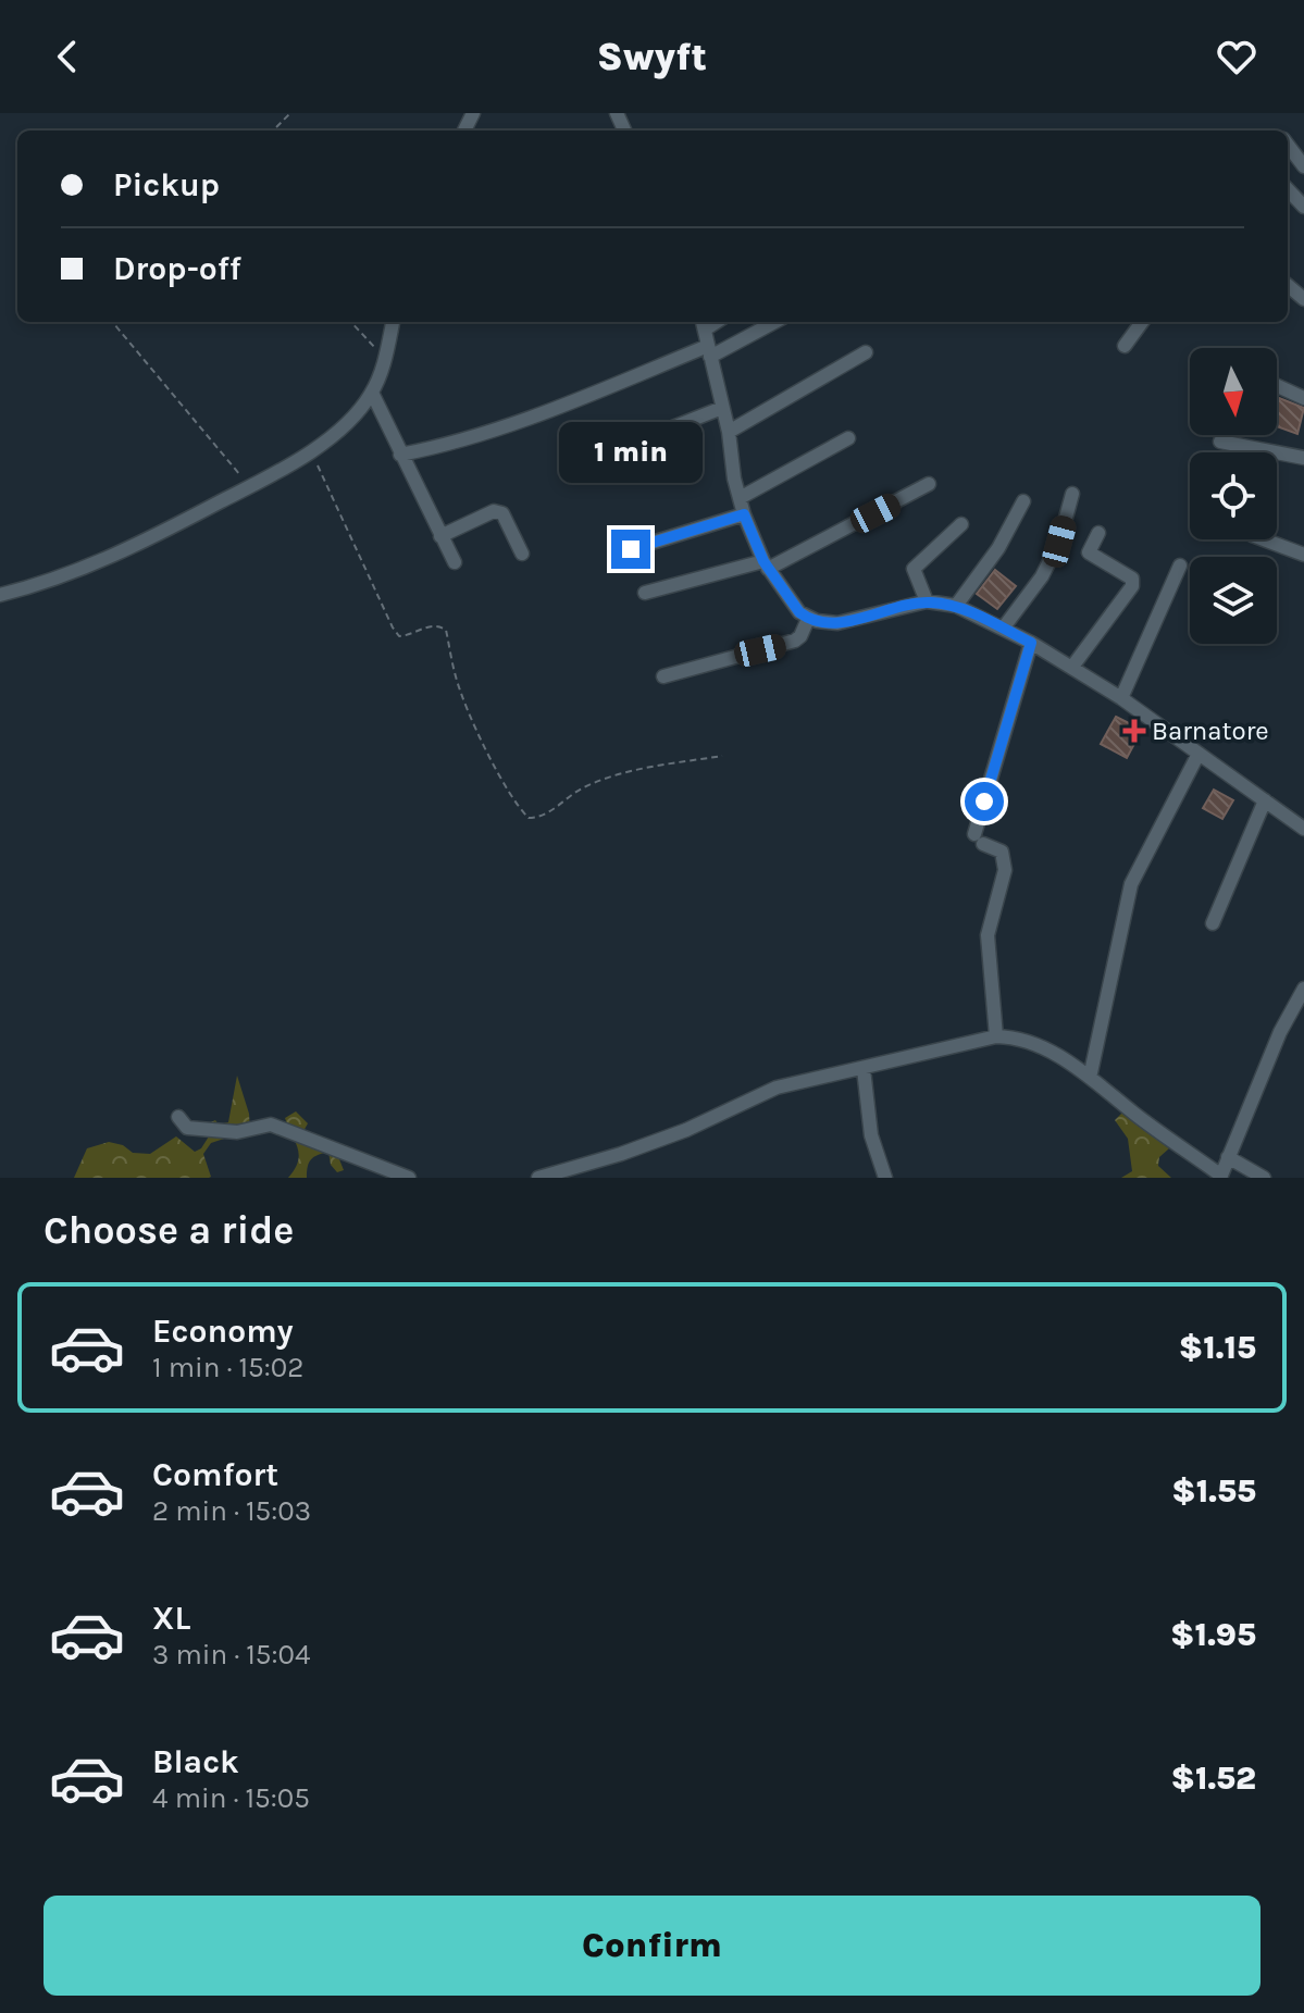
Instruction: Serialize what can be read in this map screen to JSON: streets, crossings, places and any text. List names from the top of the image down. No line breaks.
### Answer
{"places":{"health":["Barnatore"]},"north":"bottom","page":{"header":"Swyft","banner":["Pickup","Drop-off"],"bubble":"1 min","heading":"Choose a ride","list":[{"name":"Economy","note":"1 min · 15:02","value":"$1.15"},{"name":"Comfort","note":"2 min · 15:03","value":"$1.55"},{"name":"XL","note":"3 min · 15:04","value":"$1.95"},{"name":"Black","note":"4 min · 15:05","value":"$1.52"}],"buttons":"Confirm"}}
